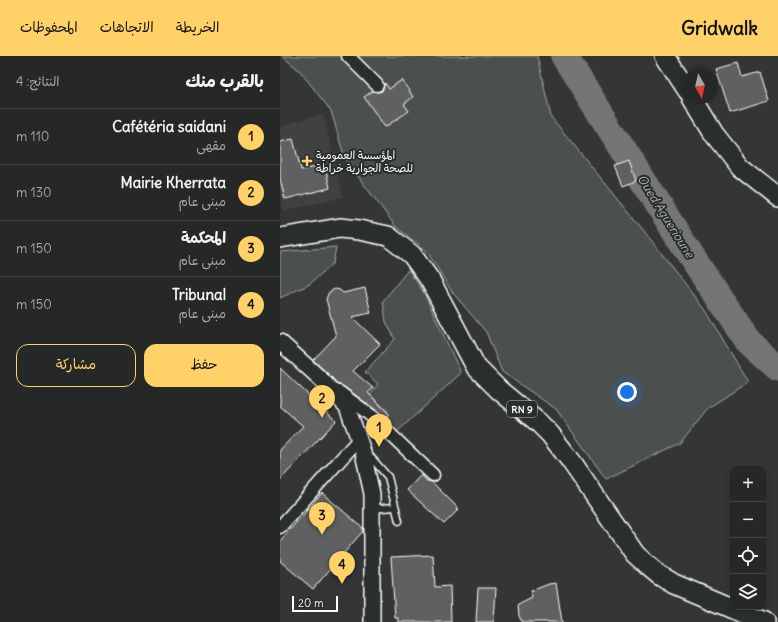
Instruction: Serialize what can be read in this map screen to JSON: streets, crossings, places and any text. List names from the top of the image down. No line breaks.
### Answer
{"streets":{"main road":["RN 9"]},"water":["Oued Aguerioune"],"places":{"health":["المؤسسة العمومية للصحة الجوارية خراطة"]},"scale_bar":"20 m","north":"bottom","page":{"header":"Gridwalk","nav":["الخريطة","الاتجاهات","المحفوظات"],"heading":["بالقرب منك","النتائج: 4"],"list":[{"mark":"1","name":"Cafétéria saidani","note":"مقهى","value":"110 m"},{"mark":"2","name":"Mairie Kherrata","note":"مبنى عام","value":"130 m"},{"mark":"3","name":"المحكمة","note":"مبنى عام","value":"150 m"},{"mark":"4","name":"Tribunal","note":"مبنى عام","value":"150 m"}],"buttons":["حفظ","مشاركة"],"pins":["2","1","3","4"],"map_buttons":["+","−"],"scale":"20 m"}}
